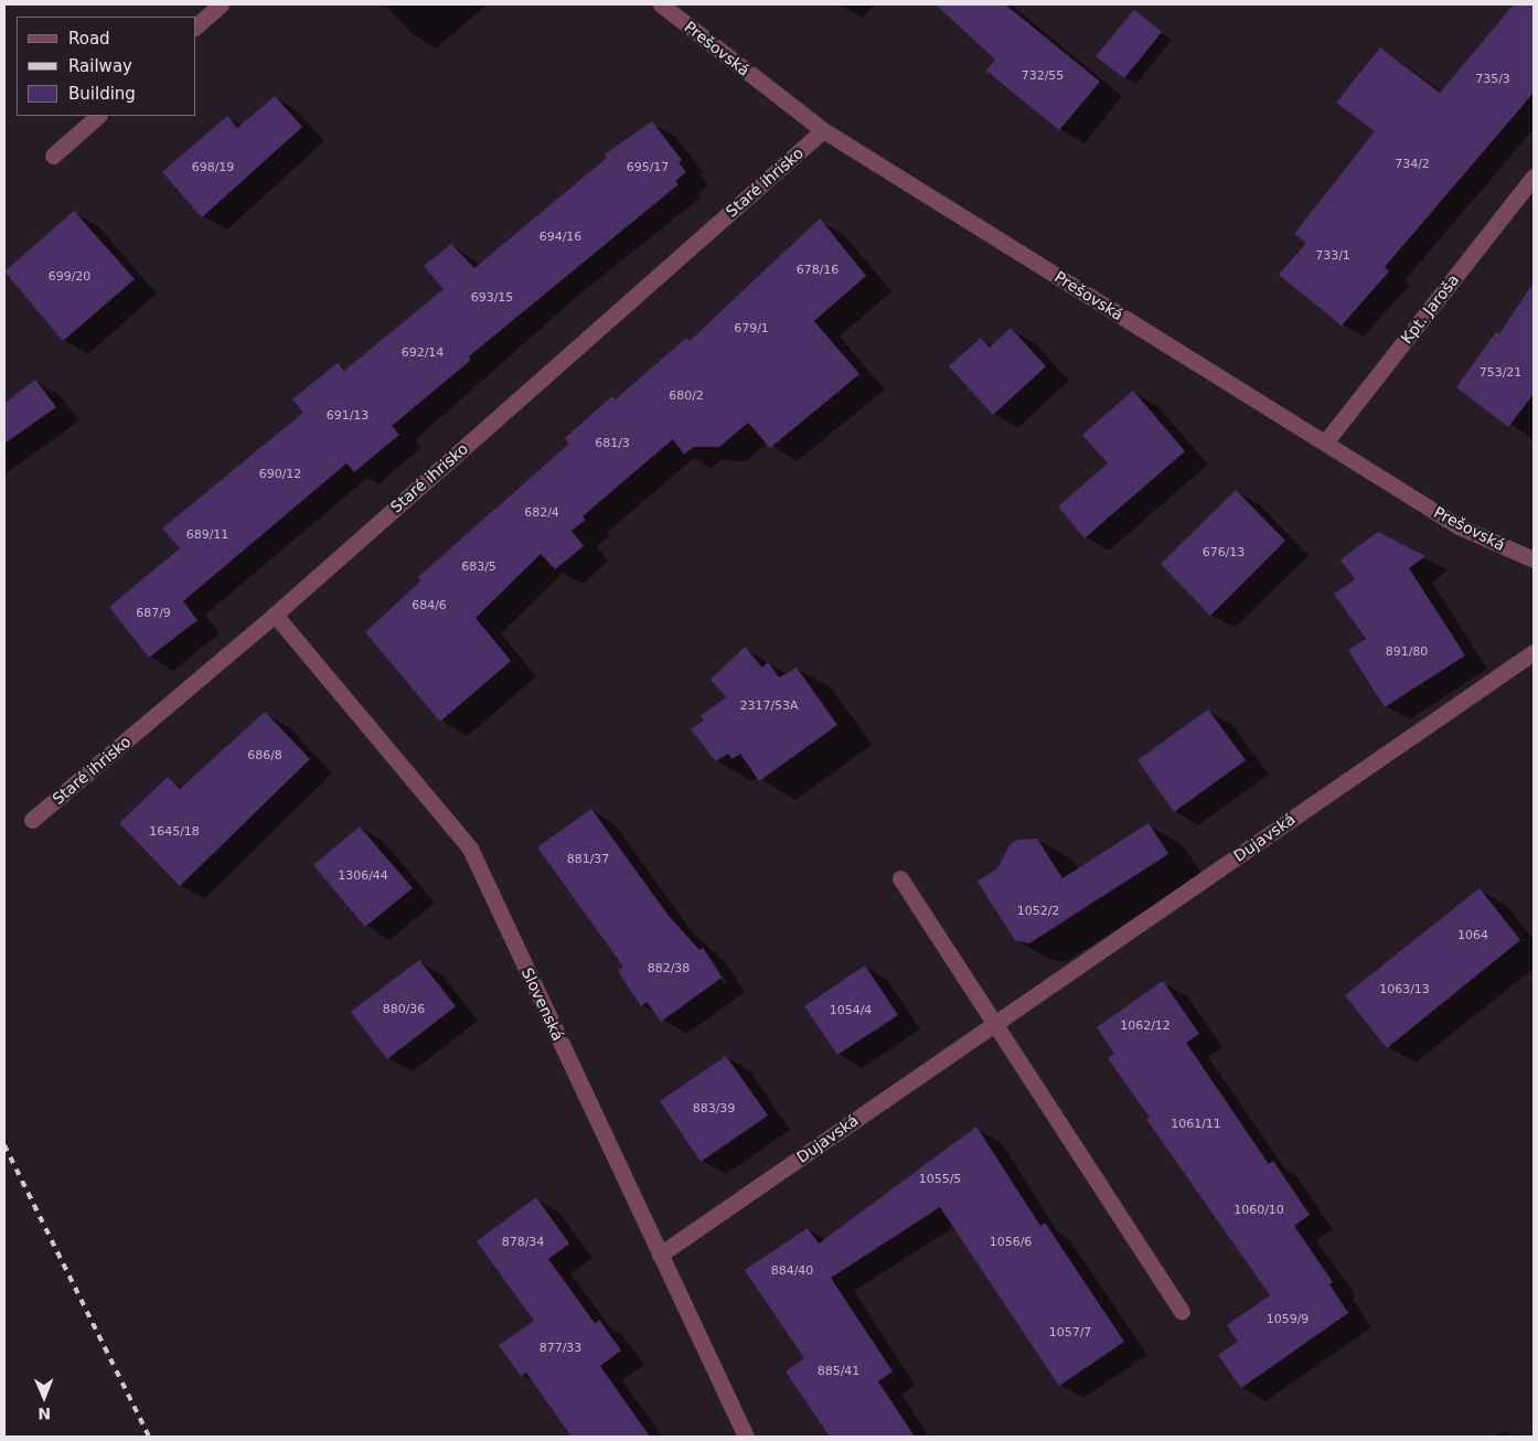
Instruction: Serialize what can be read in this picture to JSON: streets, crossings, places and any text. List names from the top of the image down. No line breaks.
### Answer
{"streets":{"street":["Prešovská","Staré ihrisko","Kpt. Jaroša","Dujavská","Slovenská"]},"crossings":[["Prešovská","Staré ihrisko"],["Prešovská","Kpt. Jaroša"],["Staré ihrisko","Slovenská"],["Dujavská","Slovenská"]],"house_numbers":["732/55","735/3","734/2","698/19","695/17","694/16","733/1","678/16","699/20","693/15","679/1","692/14","753/21","680/2","691/13","681/3","690/12","682/4","689/11","676/13","683/5","684/6","687/9","891/80","2317/53A","686/8","1645/18","881/37","1306/44","1052/2","1064","882/38","1063/13","880/36","1054/4","1062/12","883/39","1061/11","1055/5","1060/10","878/34","1056/6","884/40","1059/9","1057/7","877/33","885/41"],"legend":["Road","Railway","Building"],"north":"bottom"}
